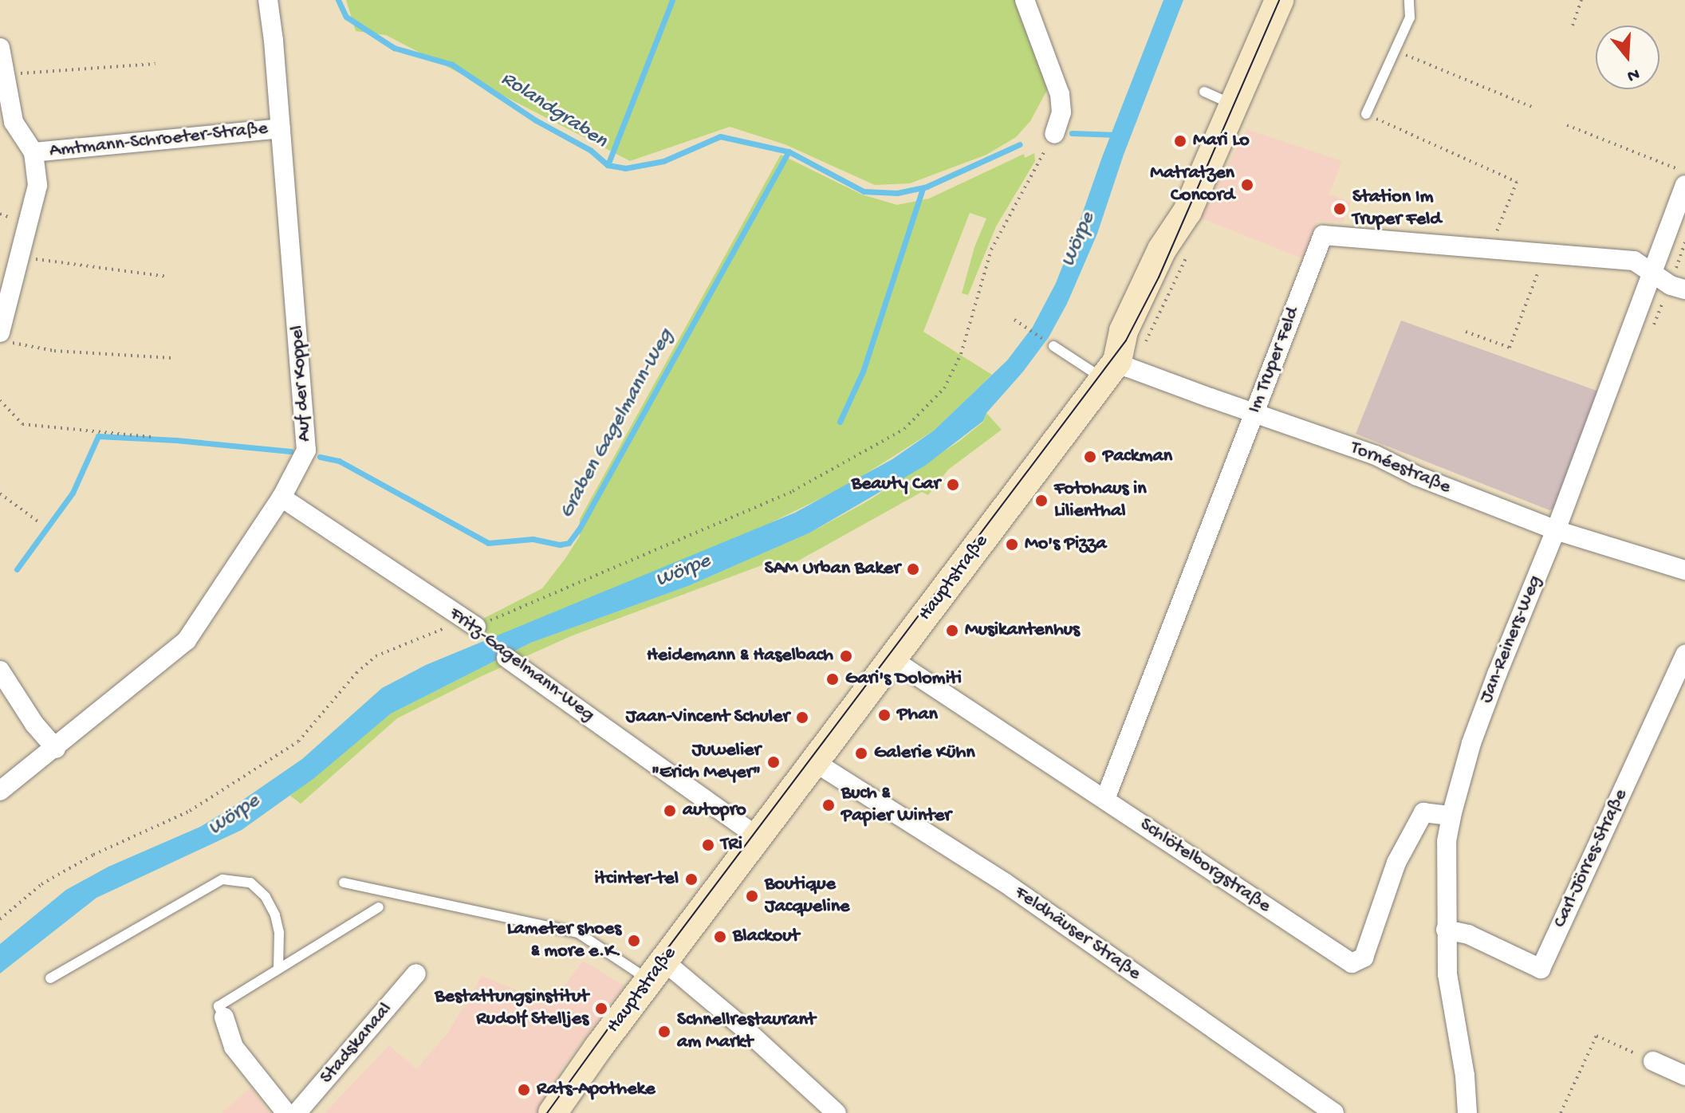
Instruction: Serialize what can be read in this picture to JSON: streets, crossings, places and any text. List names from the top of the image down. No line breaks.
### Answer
{"streets":{"street":["Amtmann-Schroeter-Straße","Im Truper Feld","Auf der Koppel","Tornéestraße","Hauptstraße","Jan-Reiners-Weg","Fritz-Gagelmann-Weg","Carl-Jörres-Straße","Schlötelborgstraße","Feldhäuser Straße","Stadskanaal"]},"crossings":[["Amtmann-Schroeter-Straße","Auf der Koppel"],["Im Truper Feld","Tornéestraße"],["Im Truper Feld","Jan-Reiners-Weg"],["Im Truper Feld","Schlötelborgstraße"],["Auf der Koppel","Fritz-Gagelmann-Weg"],["Tornéestraße","Hauptstraße"],["Tornéestraße","Jan-Reiners-Weg"],["Hauptstraße","Fritz-Gagelmann-Weg"],["Hauptstraße","Schlötelborgstraße"],["Hauptstraße","Feldhäuser Straße"],["Jan-Reiners-Weg","Carl-Jörres-Straße"],["Jan-Reiners-Weg","Schlötelborgstraße"]],"water":["Rolandgraben","Wörpe","Graben Gagelmann-Weg"],"places":["Mari Lo","Matratzen Concord","Station Im Truper Feld","Packman","Beauty Car","Fotohaus in Lilienthal","Mo's Pizza","SAM Urban Baker","Musikantenhus","Heidemann & Haselbach","Gari's Dolomiti","Phan","Jaan-Vincent Schuler","Galerie Kühn","Juwelier \"Erich Meyer\"","Buch & Papier Winter","autopro","TRi","itcinter-tel","Boutique Jacqueline","Blackout","Lameter shoes & more e.K.","Bestattungsinstitut Rudolf Stelljes","Schnellrestaurant am Markt","Rats-Apotheke"],"north":"bottom"}
